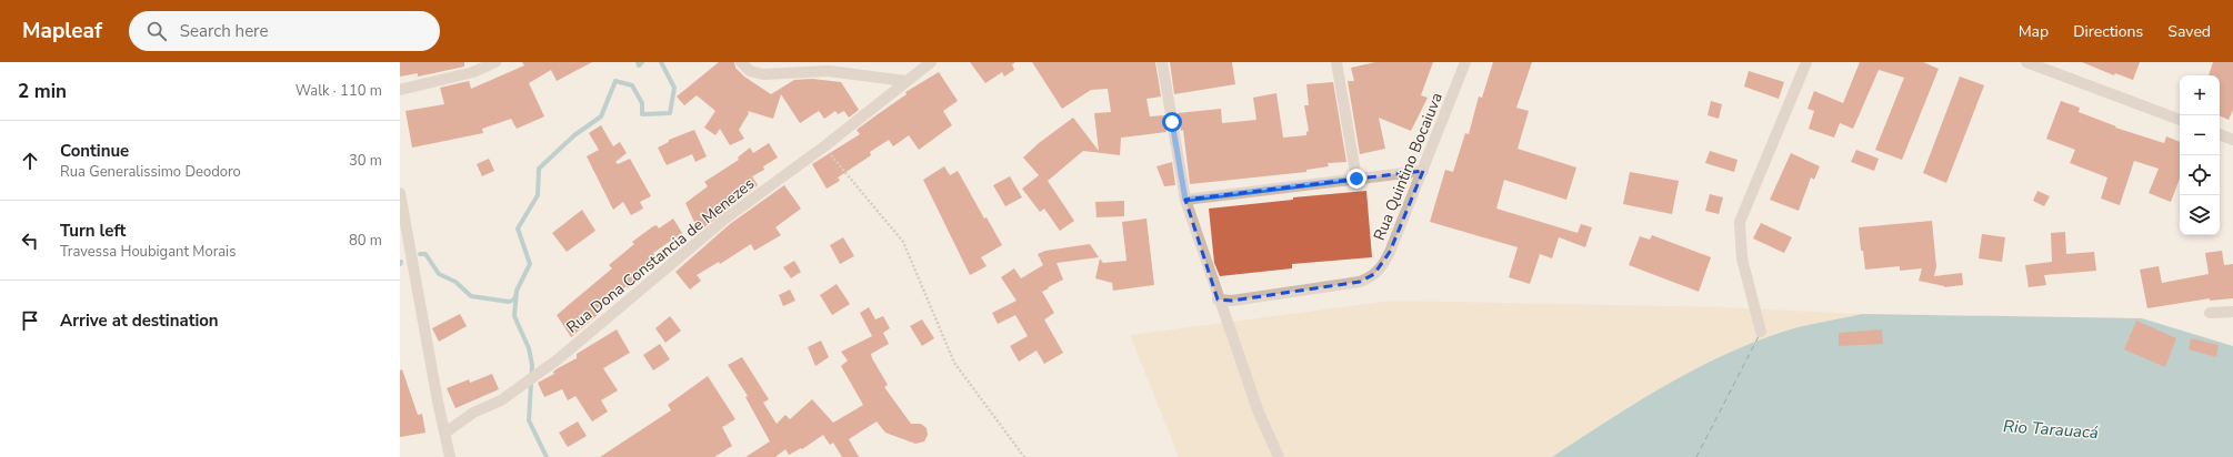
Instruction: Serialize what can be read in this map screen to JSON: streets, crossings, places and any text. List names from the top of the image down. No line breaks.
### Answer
{"streets":{"street":["Rua Quintino Bocaiuva","Rua Dona Constancia de Menezes"]},"water":["Rio Tarauacá"],"page":{"header":"Mapleaf","search":"Search here","nav":["Map","Directions","Saved"],"heading":["2 min","Walk · 110 m"],"map_buttons":["+","−"],"list":[["Continue","Rua Generalissimo Deodoro","30 m"],["Turn left","Travessa Houbigant Morais","80 m"],"Arrive at destination"]}}
